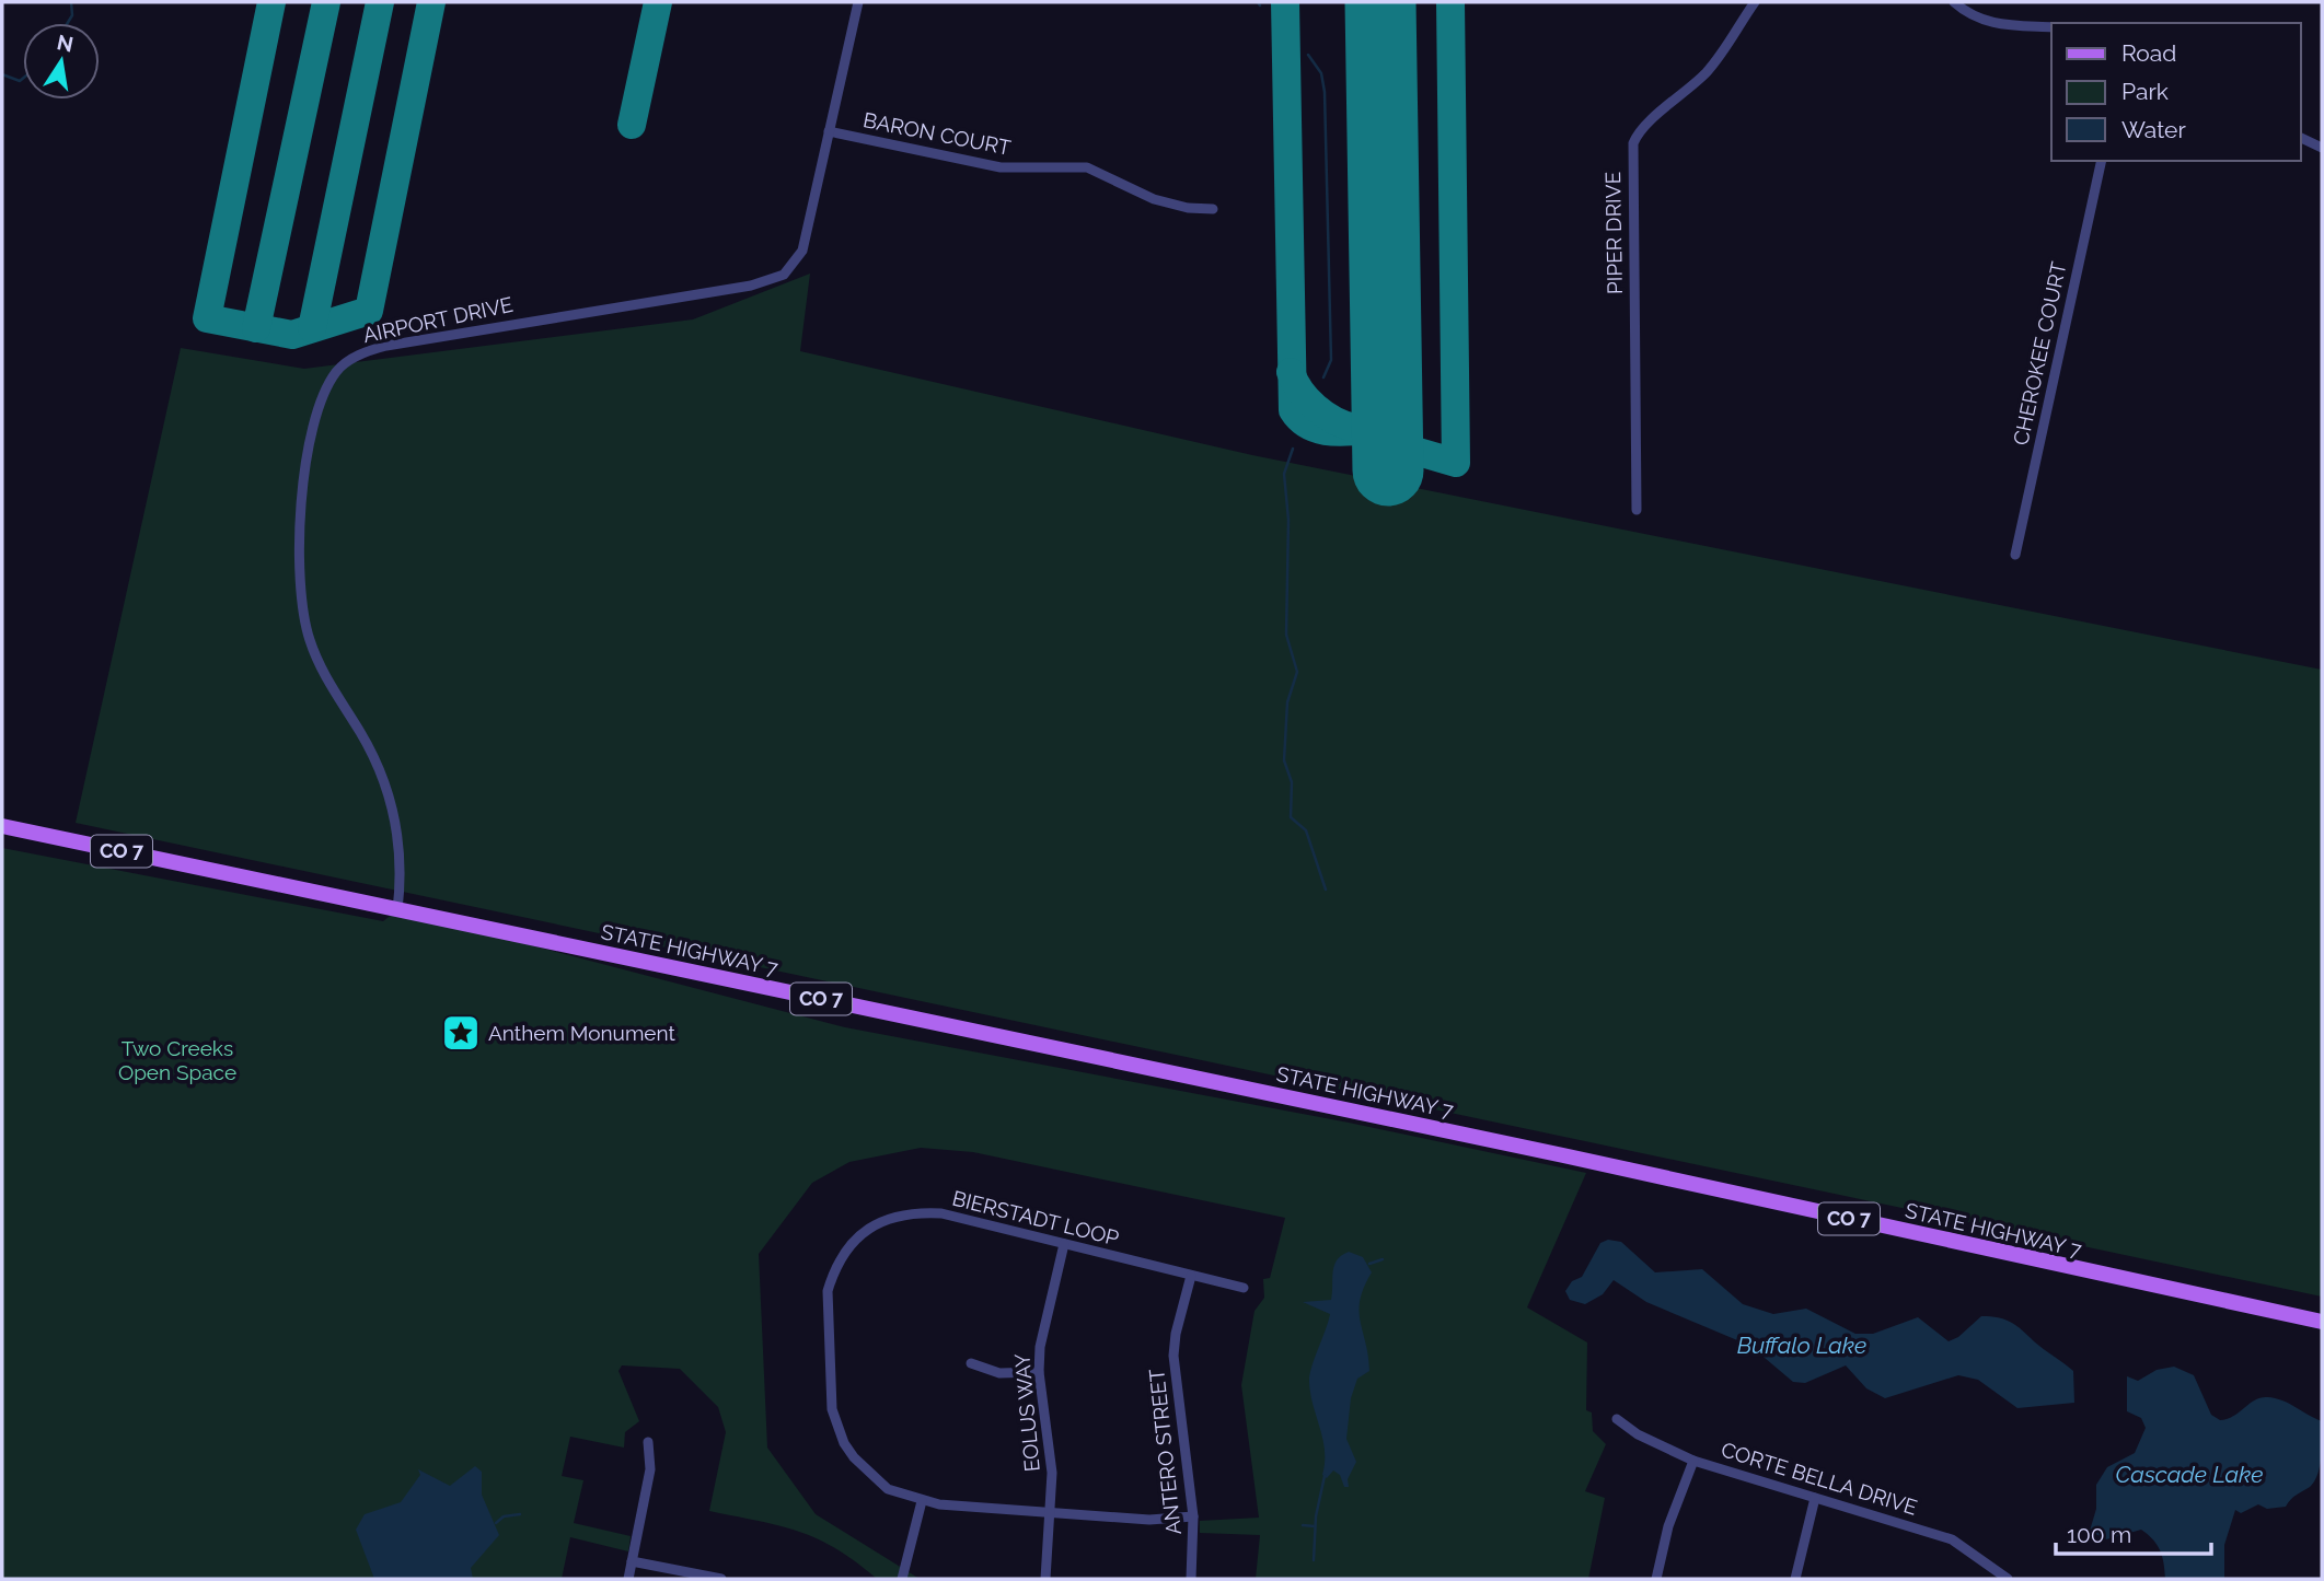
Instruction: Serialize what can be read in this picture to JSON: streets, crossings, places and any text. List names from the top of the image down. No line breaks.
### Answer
{"streets":{"main road":["CO 7","STATE HIGHWAY 7"],"street":["BARON COURT","PIPER DRIVE","AIRPORT DRIVE","CHEROKEE COURT","BIERSTADT LOOP","EOLUS WAY","ANTERO STREET","CORTE BELLA DRIVE"]},"crossings":[["BARON COURT","AIRPORT DRIVE"],["AIRPORT DRIVE","CO 7"],["AIRPORT DRIVE","STATE HIGHWAY 7"],["CO 7","STATE HIGHWAY 7"],["BIERSTADT LOOP","EOLUS WAY"],["BIERSTADT LOOP","ANTERO STREET"]],"water":["Buffalo Lake","Cascade Lake"],"parks":["Two Creeks Open Space"],"places":{"place":["Anthem Monument"]},"legend":["Road","Park","Water"],"scale_bar":"100 m","north":"top"}
